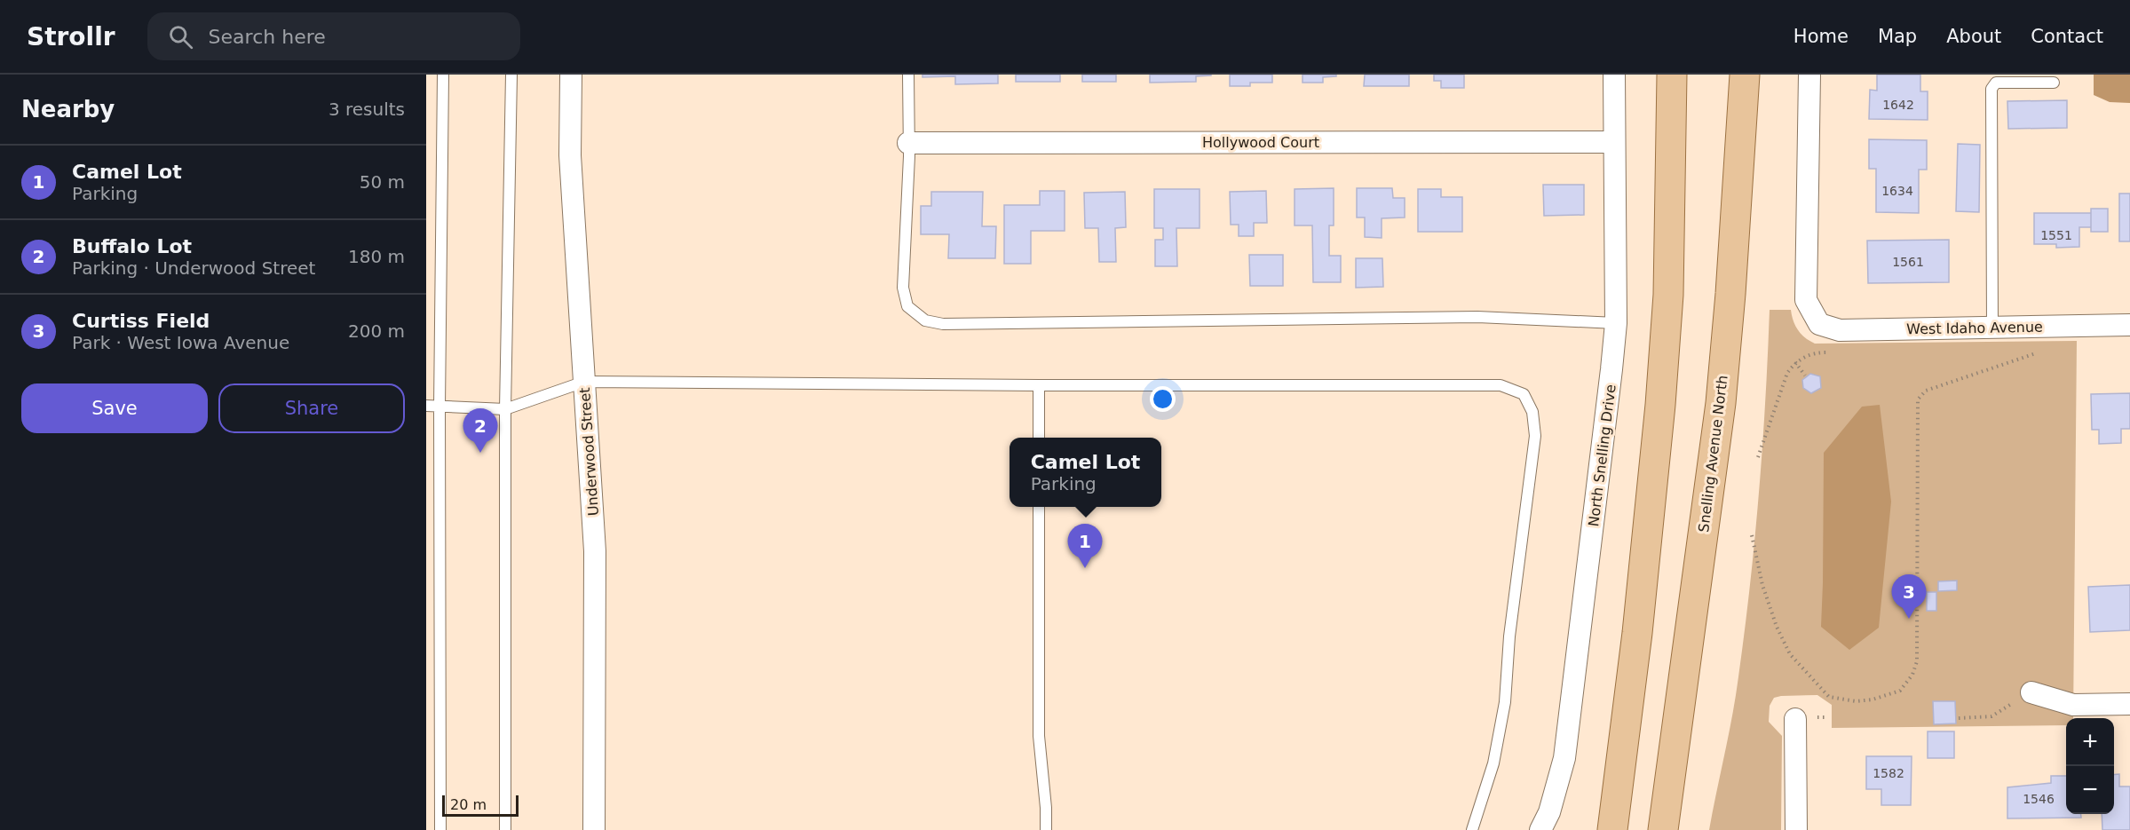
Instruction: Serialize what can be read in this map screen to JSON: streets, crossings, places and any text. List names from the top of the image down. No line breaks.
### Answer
{"streets":{"main road":["Snelling Avenue North"],"street":["Hollywood Court","West Idaho Avenue","Underwood Street","North Snelling Drive"]},"crossings":[["Hollywood Court","North Snelling Drive"]],"house_numbers":["1642","1634","1551","1561","1582","1546"],"scale_bar":"20 m","page":{"header":"Strollr","search":"Search here","nav":["Home","Map","About","Contact"],"heading":["Nearby","3 results"],"list":[{"mark":"1","name":"Camel Lot","note":"Parking","value":"50 m"},{"mark":"2","name":"Buffalo Lot","note":"Parking · Underwood Street","value":"180 m"},{"mark":"3","name":"Curtiss Field","note":"Park · West Iowa Avenue","value":"200 m"}],"buttons":["Save","Share"],"pins":["2","1","3"],"popup":["Camel Lot","Parking"],"map_buttons":["+","−"],"scale":"20 m"}}
